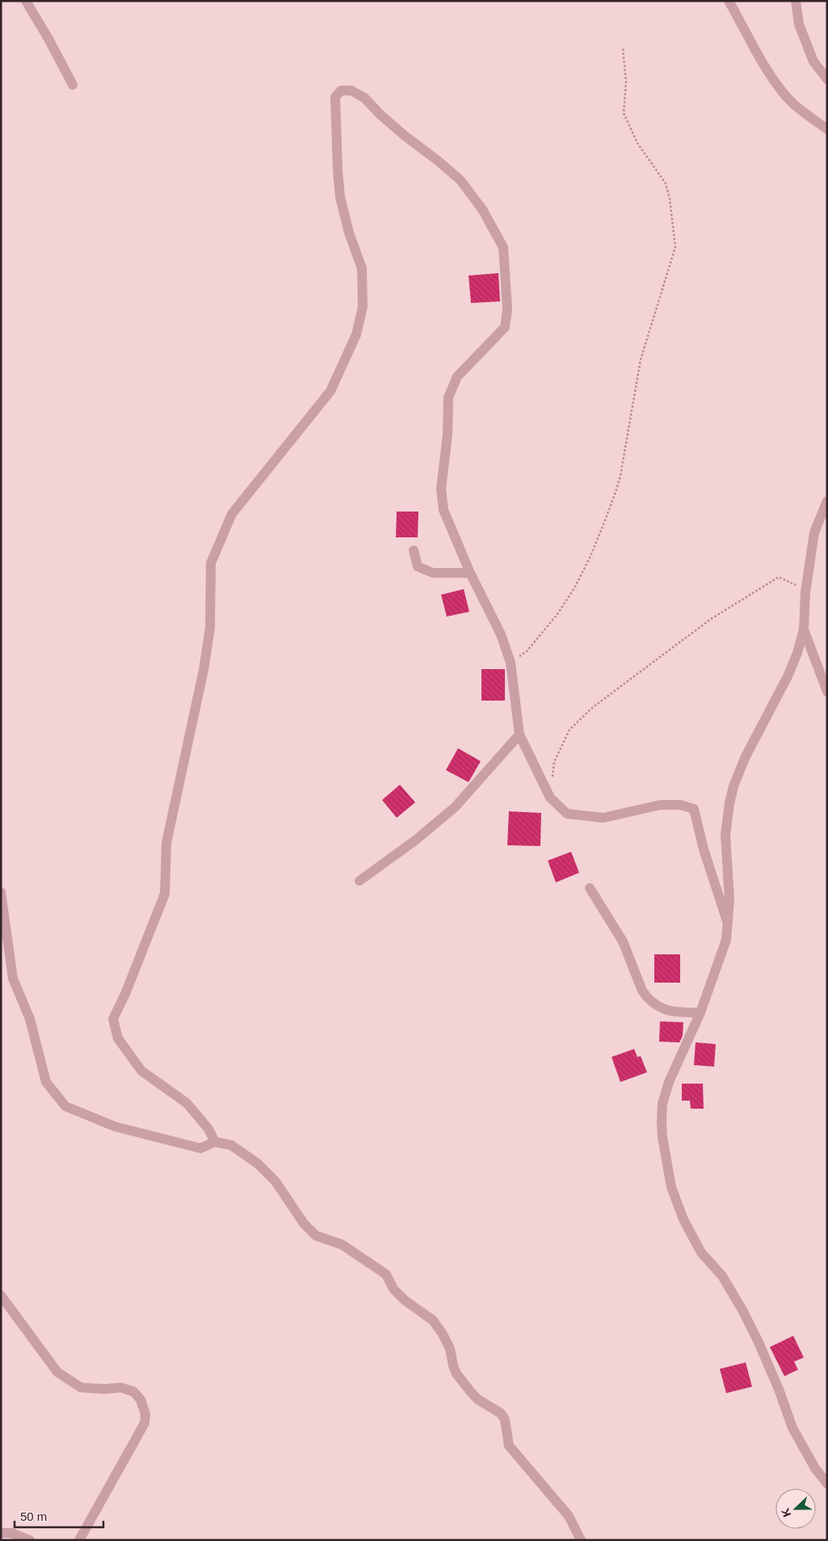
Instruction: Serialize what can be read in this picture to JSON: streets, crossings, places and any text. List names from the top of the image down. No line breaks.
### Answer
{"scale_bar":"50 m","north":"left"}
